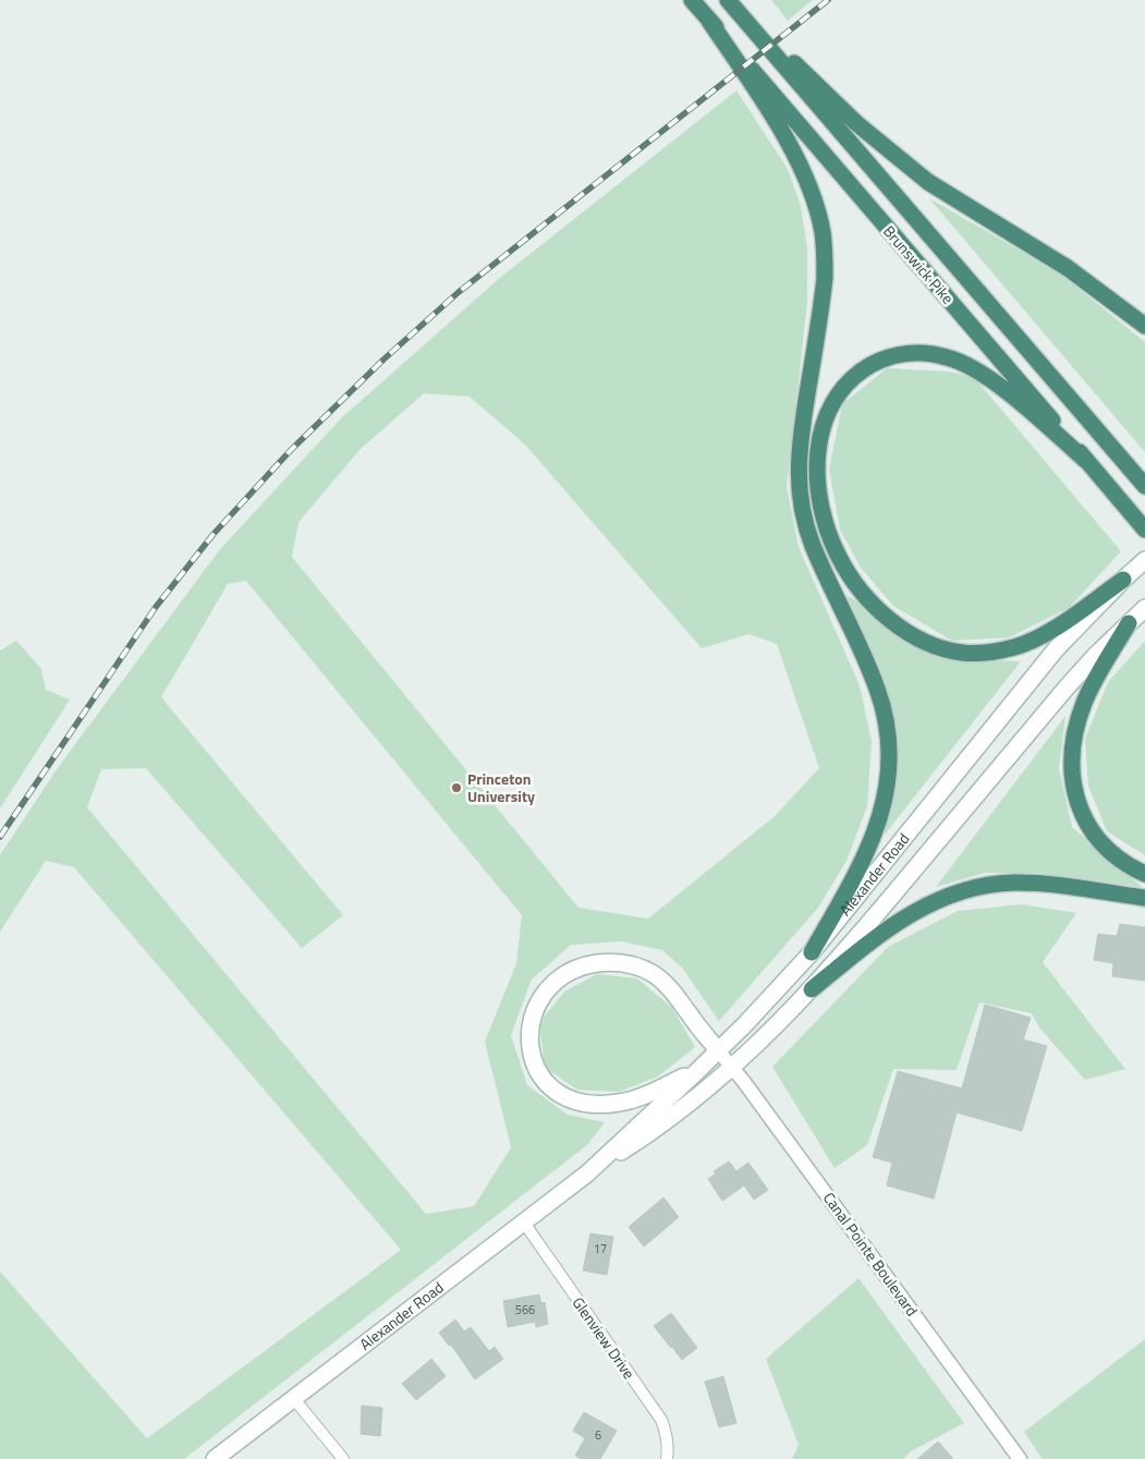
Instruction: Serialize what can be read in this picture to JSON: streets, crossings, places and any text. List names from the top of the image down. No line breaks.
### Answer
{"streets":{"highway":["Brunswick Pike"],"main road":["Alexander Road"],"street":["Canal Pointe Boulevard","Glenview Drive"]},"crossings":[["Alexander Road","Canal Pointe Boulevard"],["Alexander Road","Glenview Drive"]],"places":["Princeton University"],"house_numbers":["17","566","6"]}
